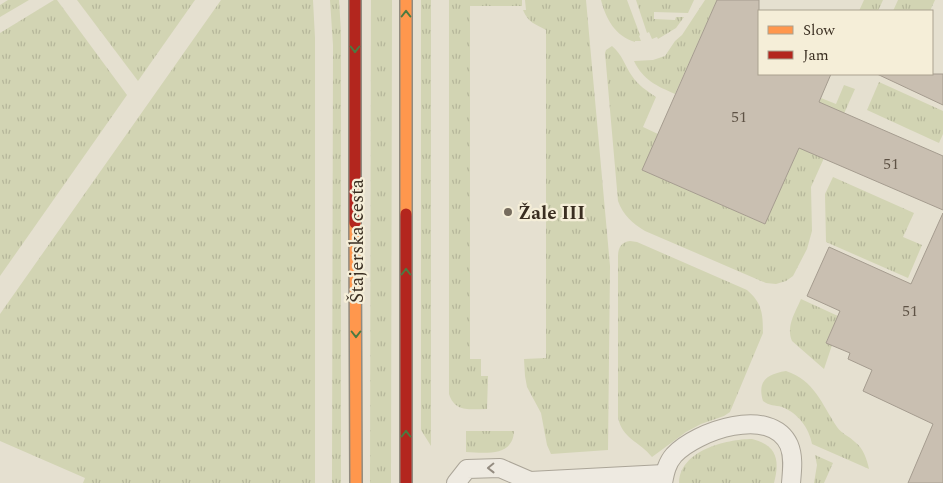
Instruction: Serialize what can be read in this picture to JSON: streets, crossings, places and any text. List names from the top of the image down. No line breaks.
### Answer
{"streets":{"main road":["Štajerska cesta"]},"places":["Žale III"],"house_numbers":["51","51","51"],"legend":["Slow","Jam"]}
